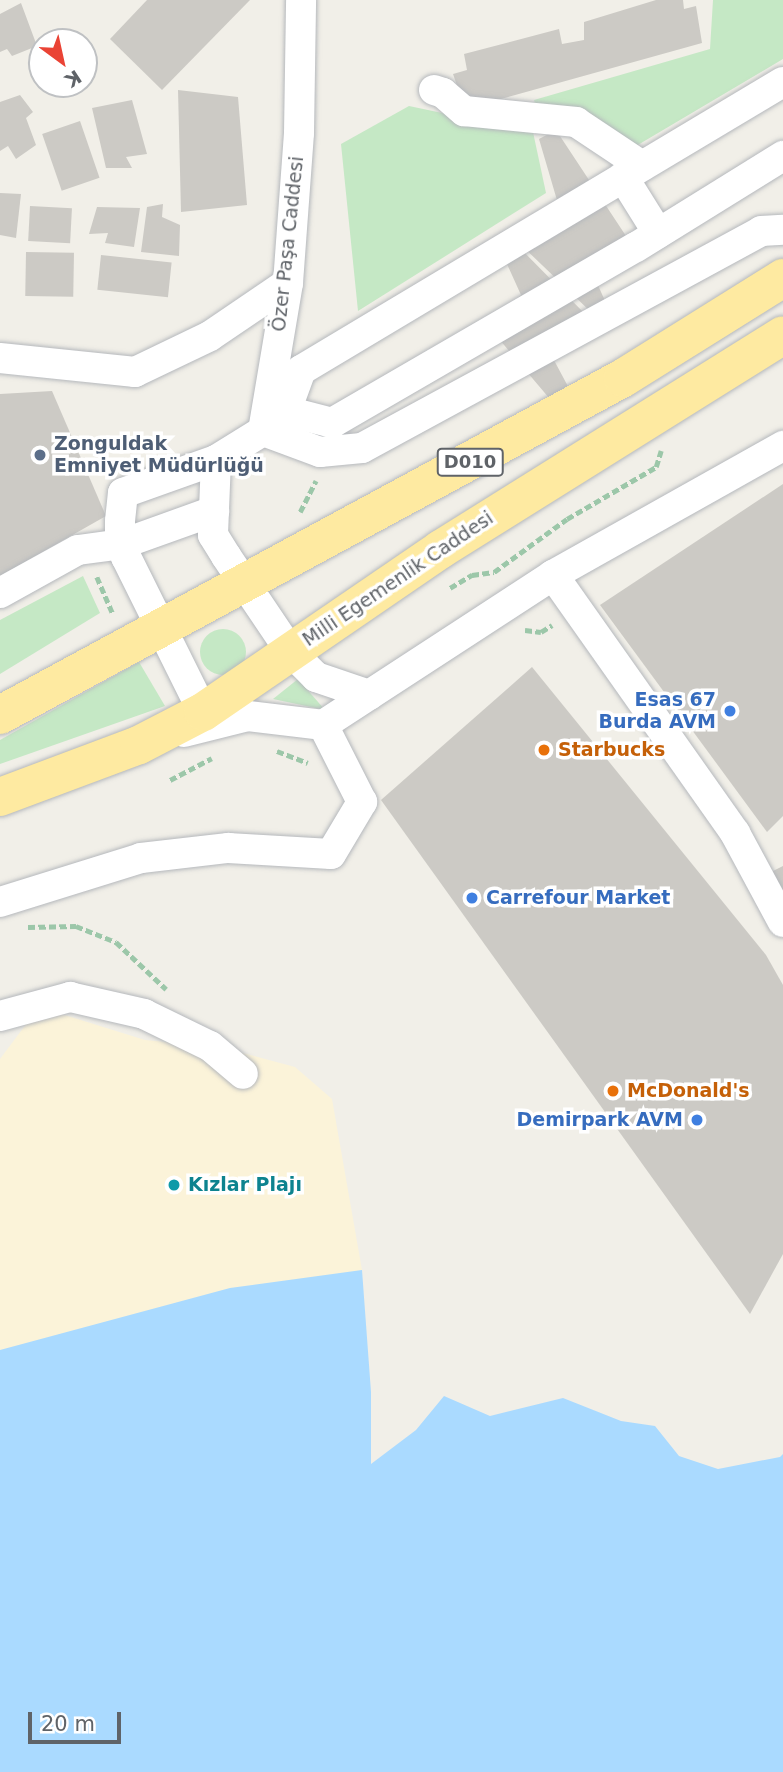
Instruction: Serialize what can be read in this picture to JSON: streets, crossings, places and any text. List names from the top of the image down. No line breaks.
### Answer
{"streets":{"highway":["D010","Milli Egemenlik Caddesi"],"street":["Özer Paşa Caddesi"]},"places":["Zonguldak Emniyet Müdürlüğü","Esas 67 Burda AVM","Starbucks","Carrefour Market","McDonald's","Demirpark AVM","Kızlar Plajı"],"scale_bar":"20 m","north":"bottom right"}
